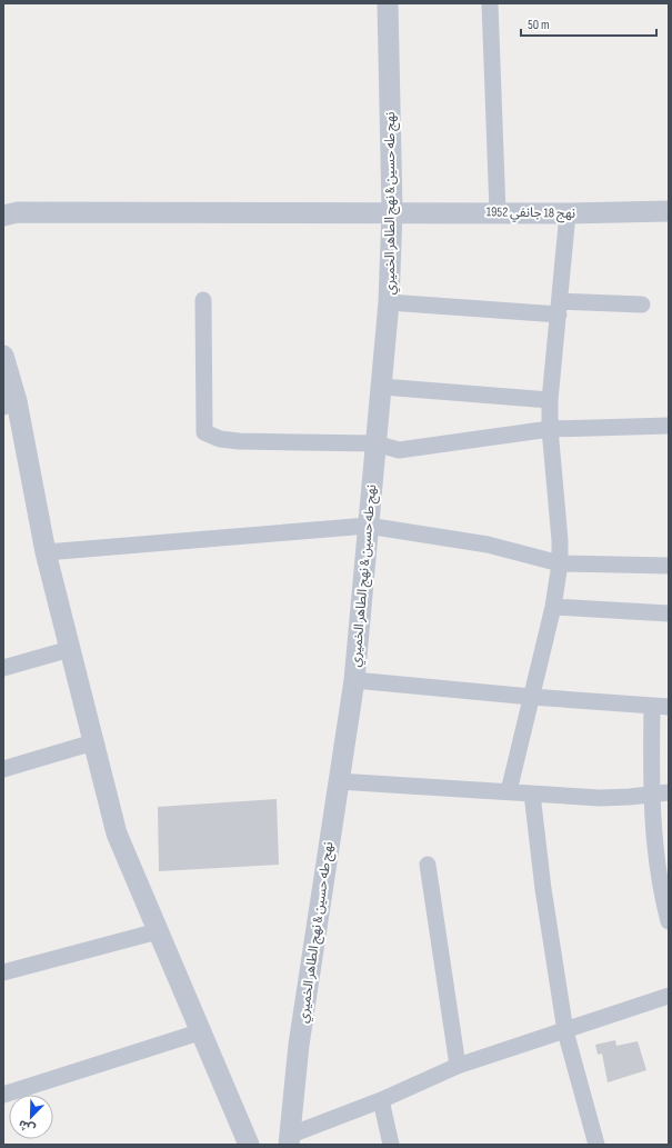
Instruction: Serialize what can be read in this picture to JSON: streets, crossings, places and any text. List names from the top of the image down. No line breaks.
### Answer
{"streets":{"street":["نهج طه حسين & نهج الطاهر الخميري","نهج 18 جانفي 1952"]},"crossings":[["نهج طه حسين & نهج الطاهر الخميري","نهج 18 جانفي 1952"]],"scale_bar":"50 m","north":"bottom left"}
